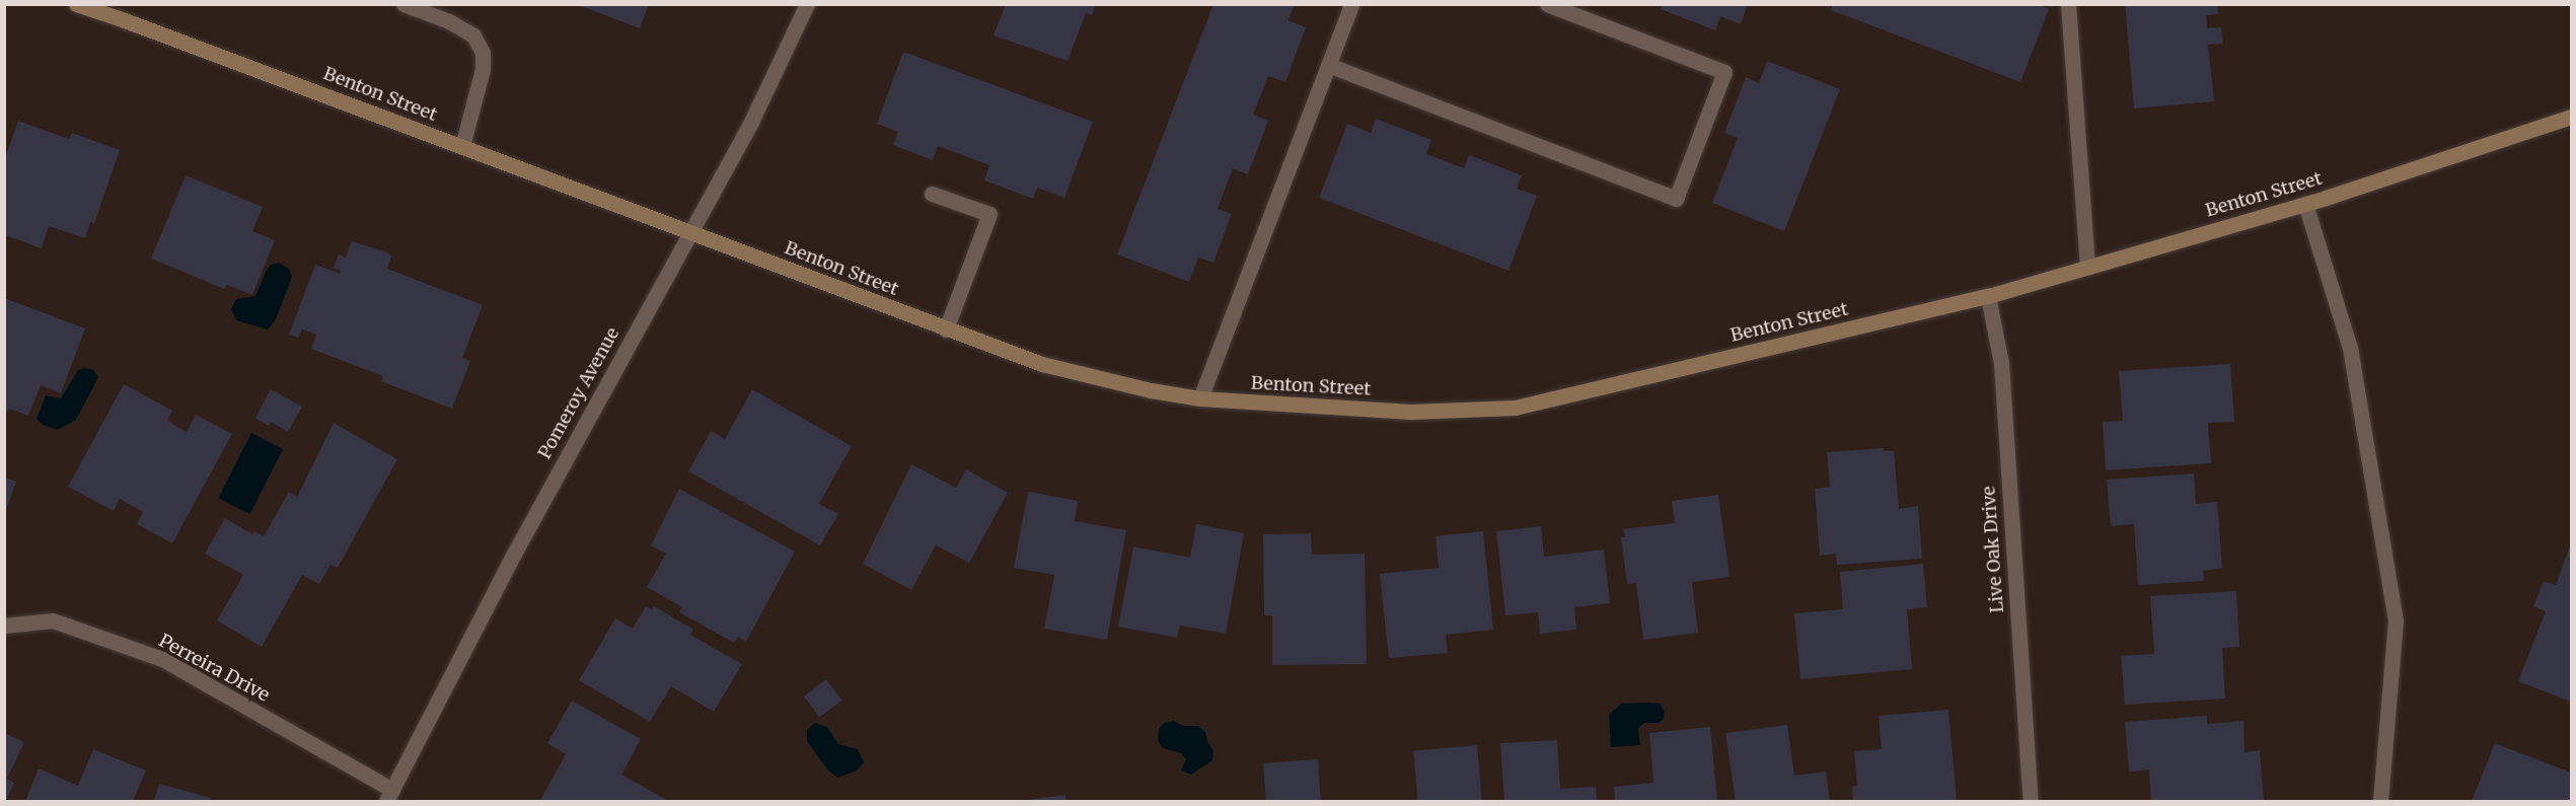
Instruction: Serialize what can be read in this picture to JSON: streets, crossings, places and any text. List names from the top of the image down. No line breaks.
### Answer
{"streets":{"main road":["Benton Street"],"street":["Pomeroy Avenue","Live Oak Drive","Perreira Drive"]},"crossings":[["Benton Street","Pomeroy Avenue"],["Benton Street","Live Oak Drive"],["Pomeroy Avenue","Perreira Drive"]]}
